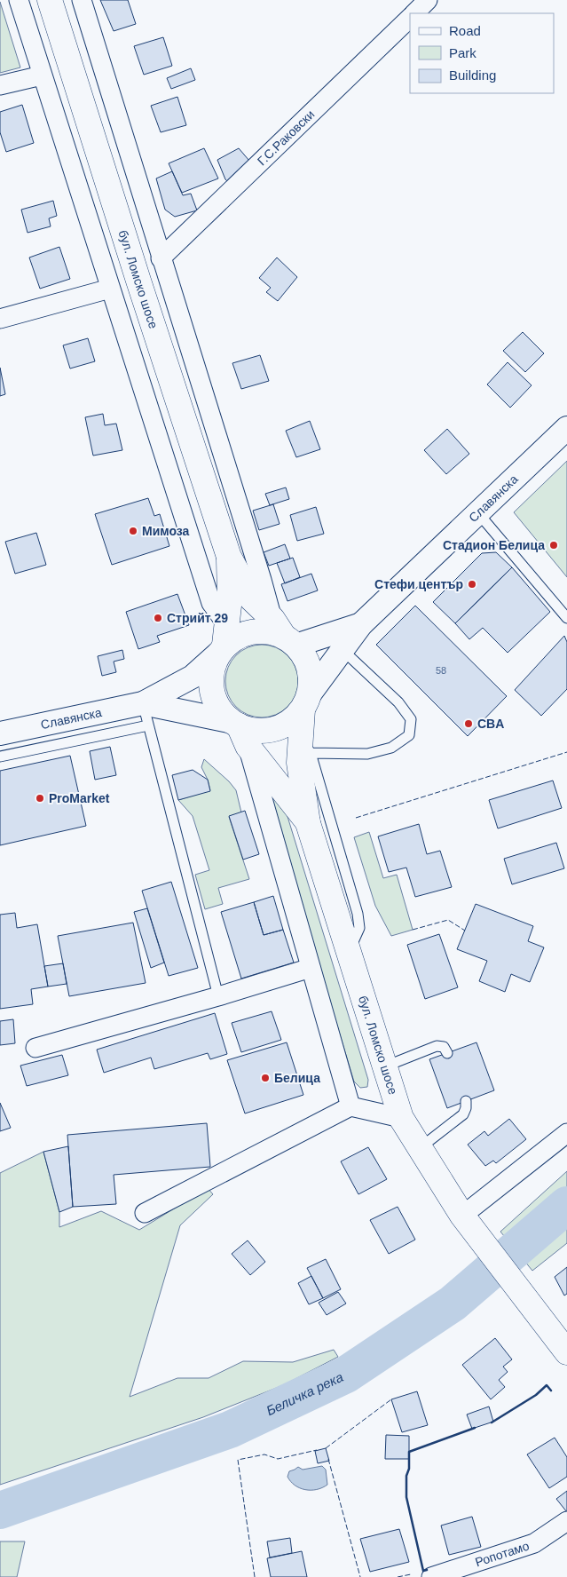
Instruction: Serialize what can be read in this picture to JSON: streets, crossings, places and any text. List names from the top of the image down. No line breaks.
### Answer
{"streets":{"main road":["бул. Ломско шосе"],"street":["Г.С.Раковски","Славянска","Ропотамо"]},"crossings":[["бул. Ломско шосе","Славянска"]],"water":["Беличка река"],"places":["Мимоза","Стадион Белица","Стефи център","Стрийт 29","CBA","ProMarket","Белица"],"house_numbers":["58"],"legend":["Road","Park","Building"]}
